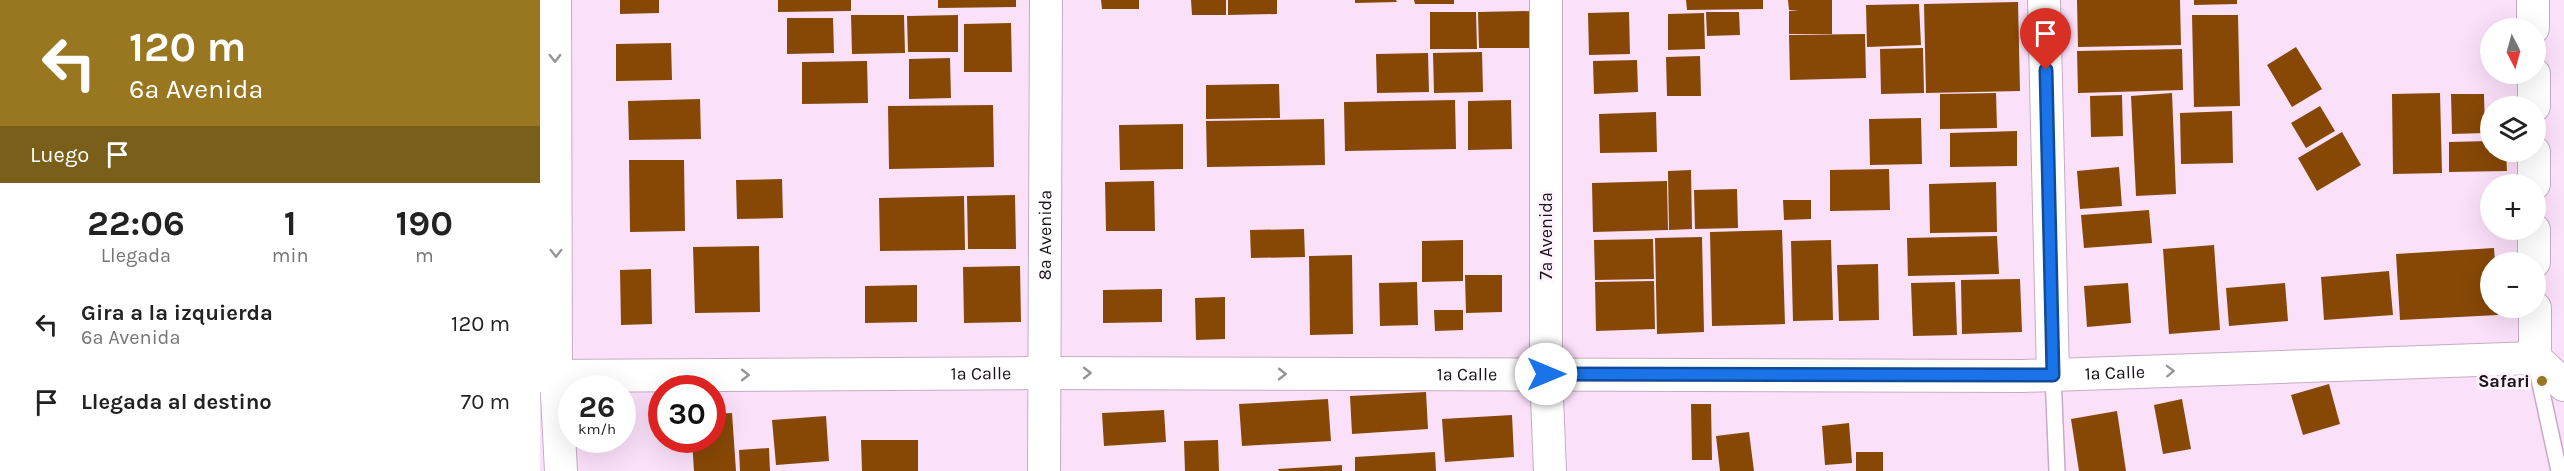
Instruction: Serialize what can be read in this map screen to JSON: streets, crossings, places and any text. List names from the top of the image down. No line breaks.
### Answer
{"streets":{"street":["8a Avenida","7a Avenida","1a Calle"]},"crossings":[["8a Avenida","1a Calle"],["7a Avenida","1a Calle"]],"one_way":["1a Calle"],"places":["Safari"],"north":"bottom","page":{"turn":["120 m","6a Avenida"],"map_buttons":["+","−"],"then":"Luego","eta":["22:06","Llegada","1","min","190","m"],"list":[{"name":"Gira a la izquierda","note":"6a Avenida","value":"120 m"},{"name":"Llegada al destino","value":"70 m"}],"speed":"26 km/h","limit":"30"}}
